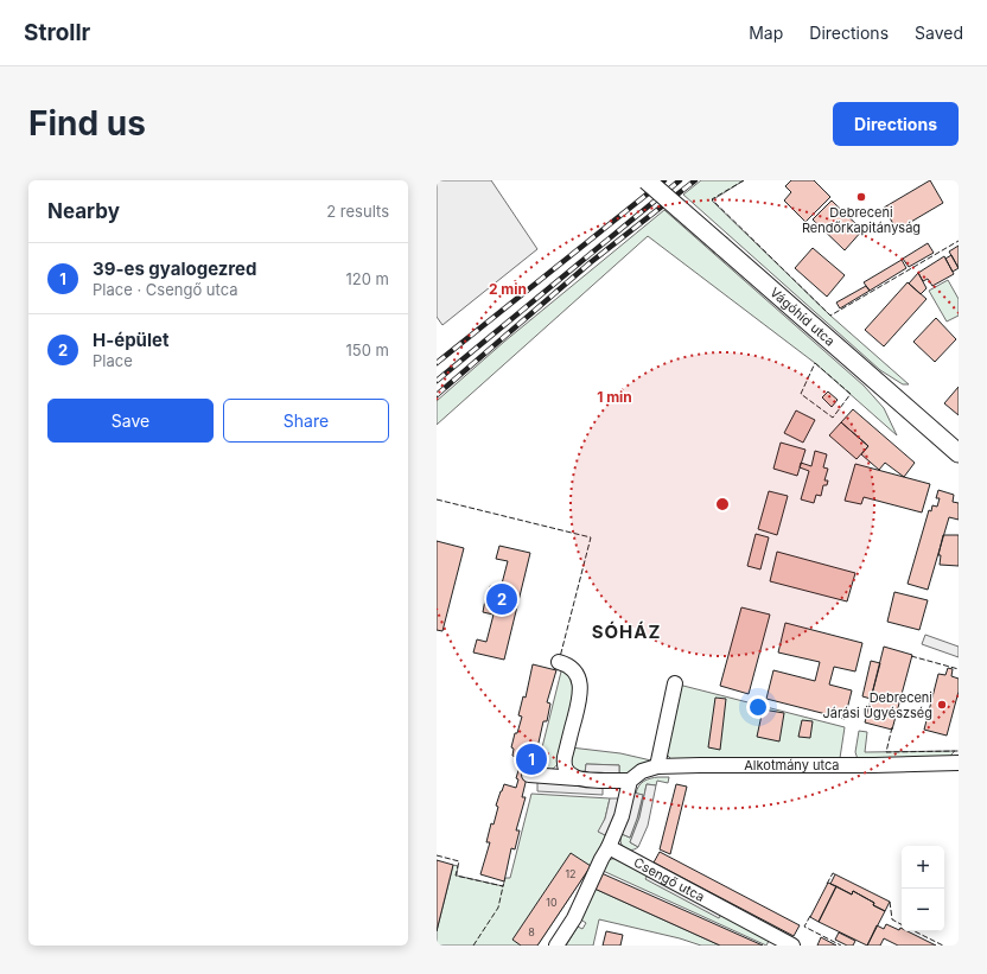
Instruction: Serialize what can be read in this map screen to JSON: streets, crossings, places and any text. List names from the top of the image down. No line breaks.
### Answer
{"streets":{"main road":["Vágóhíd utca"],"street":["Alkotmány utca","Csengő utca"]},"districts":["SÓHÁZ"],"places":["Debreceni Rendőrkapitányság","Debreceni Járási Ügyészség"],"house_numbers":["12","10","8"],"page":{"header":"Strollr","nav":["Map","Directions","Saved"],"buttons":["Directions",["Save","Share"]],"title":"Find us","heading":["Nearby","2 results"],"list":[{"mark":"1","name":"39-es gyalogezred","note":"Place · Csengő utca","value":"120 m"},{"mark":"2","name":"H-épület","note":"Place","value":"150 m"}],"pins":["2","1"],"map_buttons":["+","−"]},"rings":["2 min","1 min"]}
